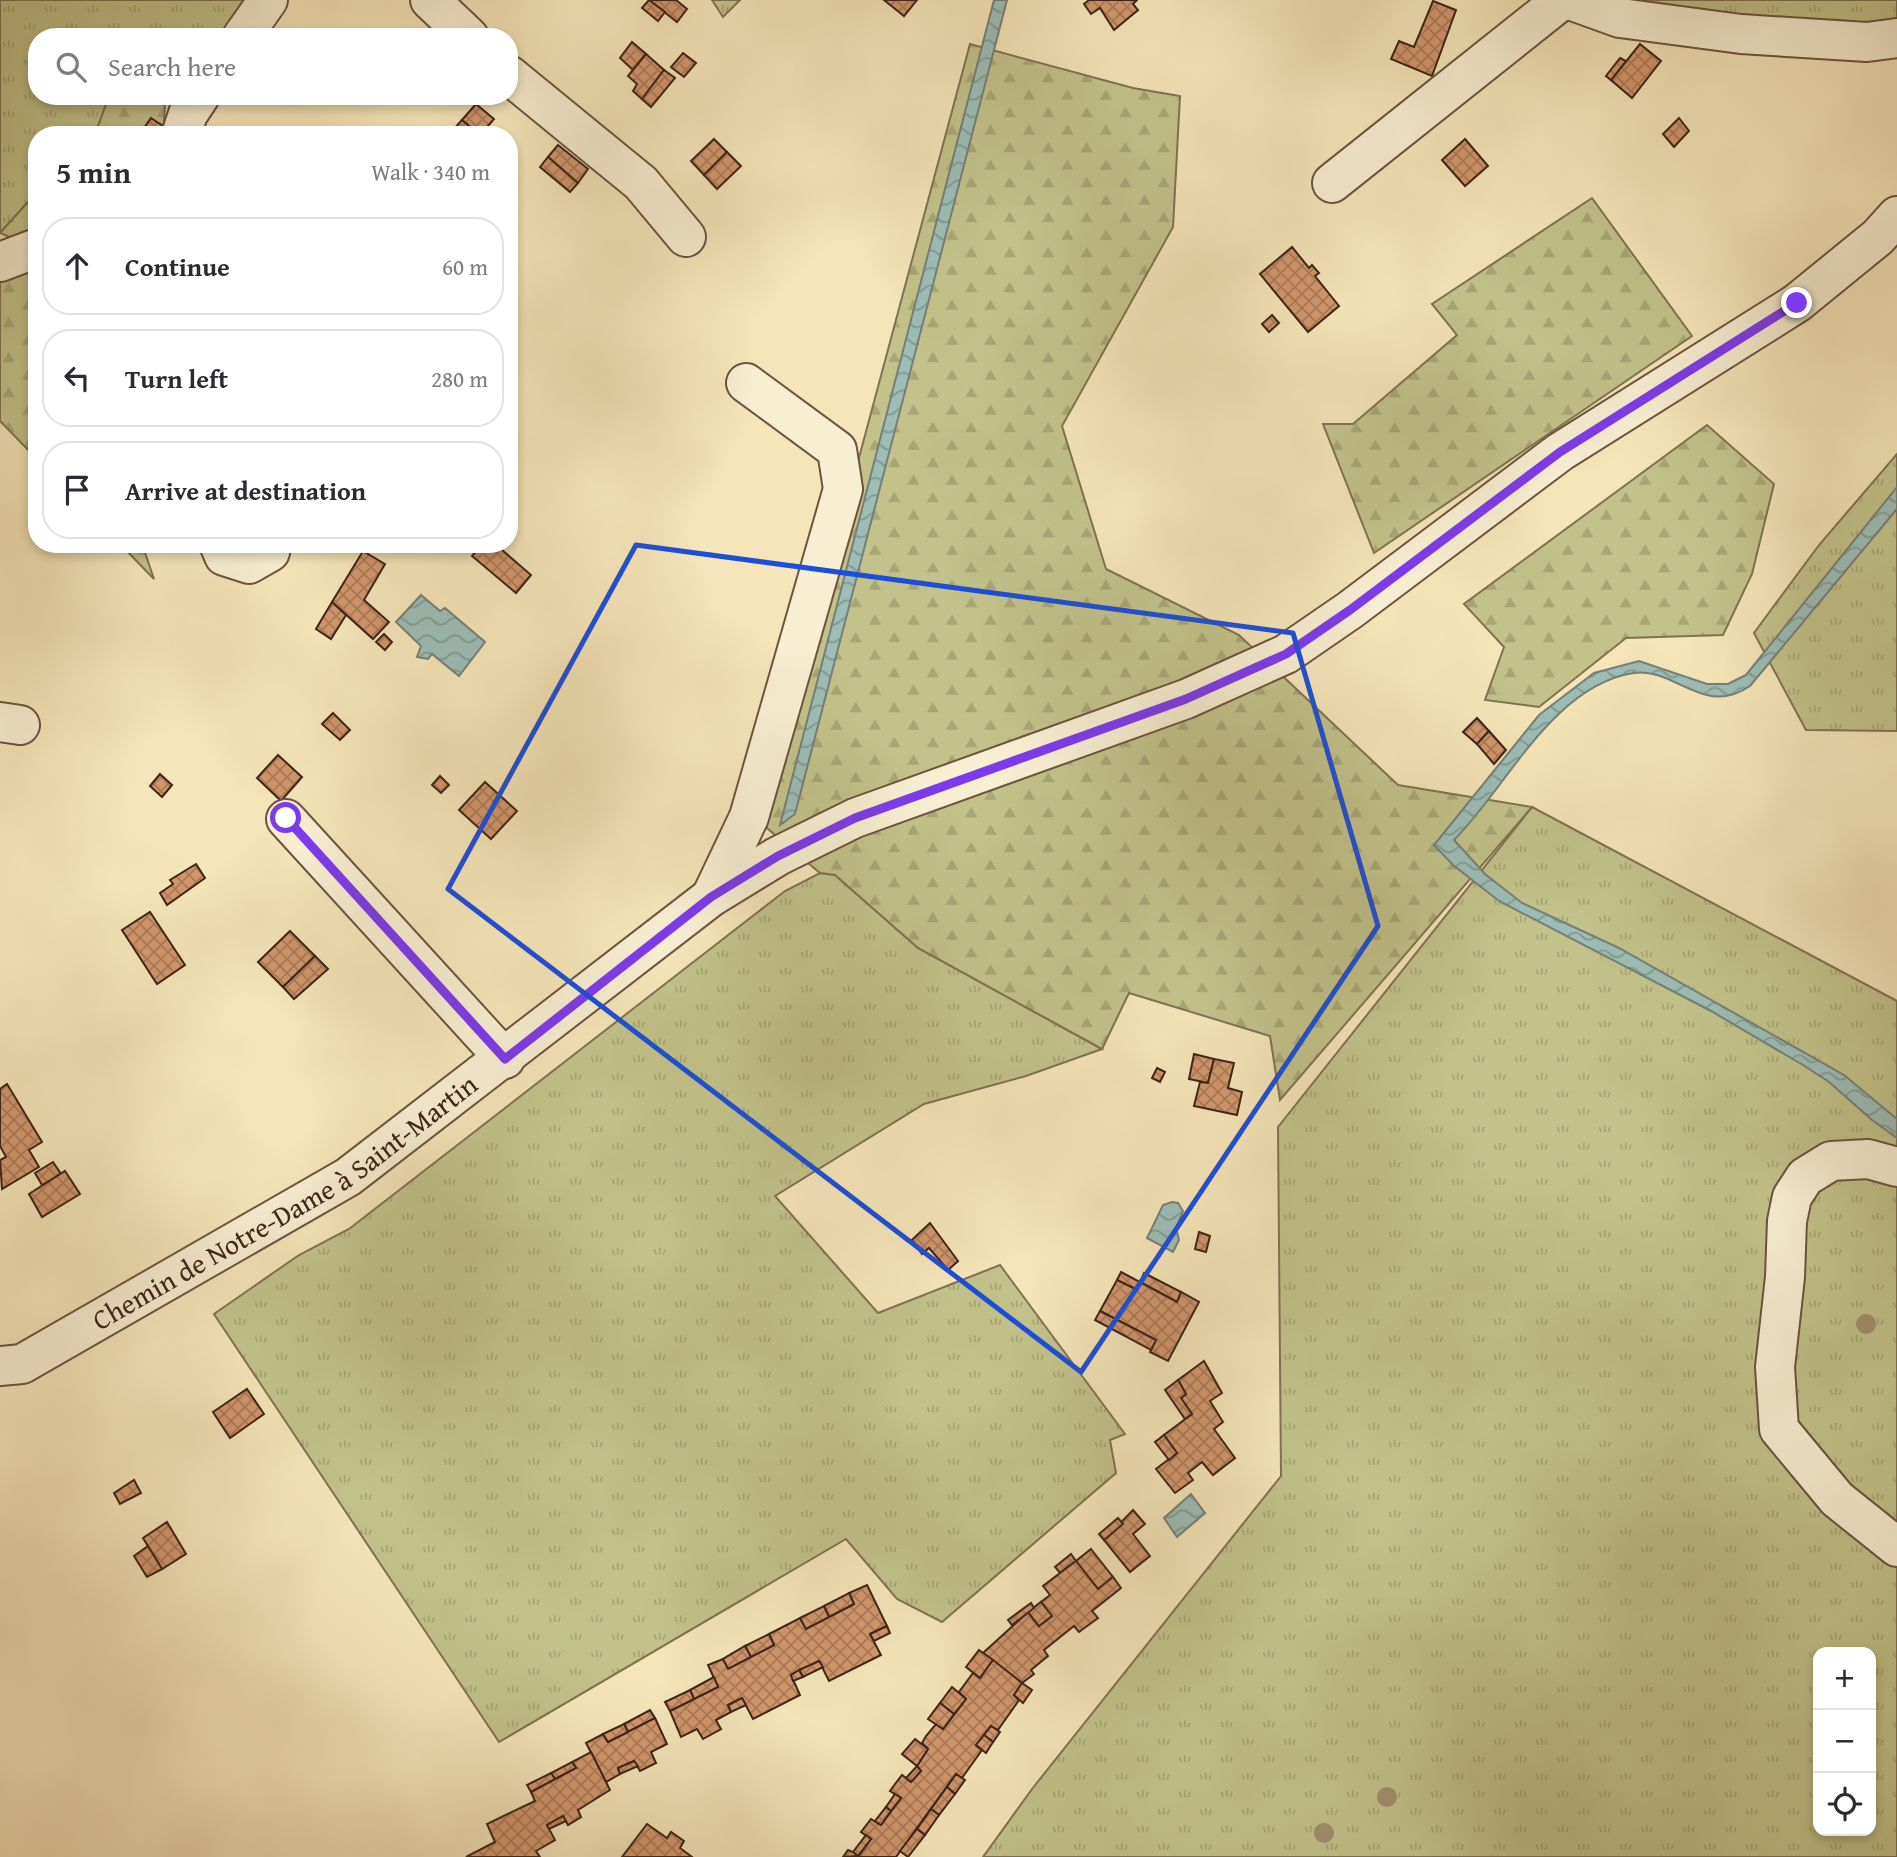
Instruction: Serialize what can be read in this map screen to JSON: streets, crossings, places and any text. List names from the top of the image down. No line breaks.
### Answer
{"streets":{"street":["Chemin de Notre-Dame à Saint-Martin"]},"page":{"search":"Search here","heading":["5 min","Walk · 340 m"],"list":[["Continue","60 m"],["Turn left","280 m"],"Arrive at destination"],"map_buttons":["+","−"]}}
